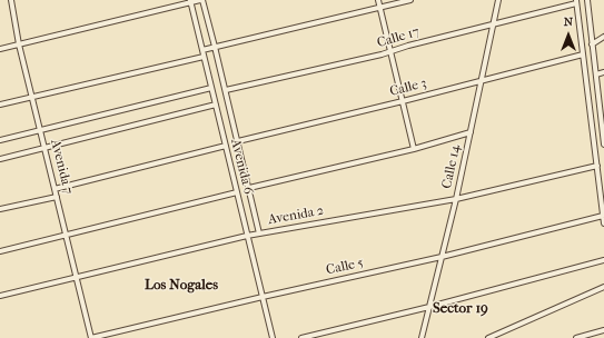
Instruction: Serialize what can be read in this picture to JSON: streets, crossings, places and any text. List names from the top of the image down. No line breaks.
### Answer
{"streets":{"street":["Calle 17","Calle 3","Avenida 7","Avenida 6","Calle 14","Avenida 2","Calle 5"]},"crossings":[["Calle 17","Avenida 6"],["Calle 17","Calle 14"],["Calle 3","Avenida 6"],["Calle 3","Calle 14"],["Avenida 7","Avenida 2"],["Avenida 7","Calle 5"],["Avenida 6","Avenida 2"],["Avenida 6","Calle 5"],["Calle 14","Avenida 2"],["Calle 14","Calle 5"]],"districts":["Los Nogales","Sector 19"],"north":"top"}
